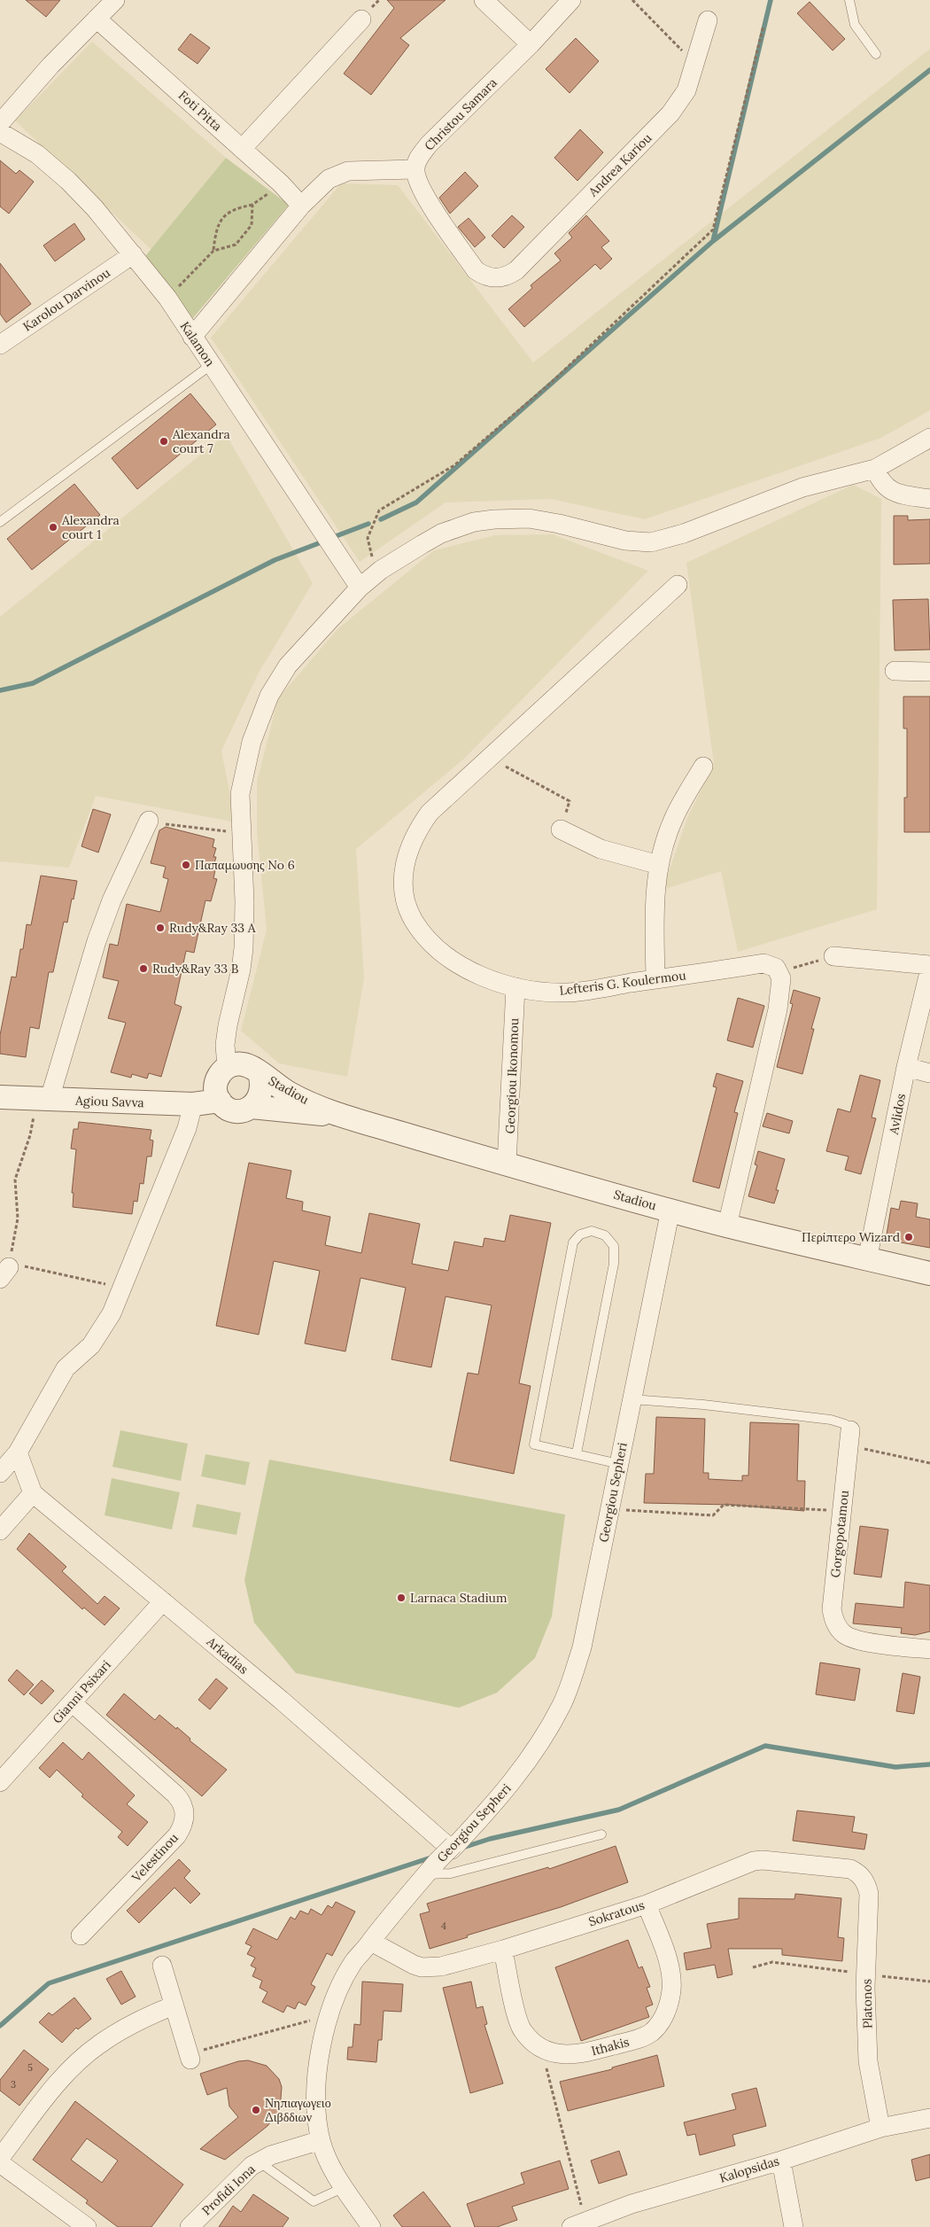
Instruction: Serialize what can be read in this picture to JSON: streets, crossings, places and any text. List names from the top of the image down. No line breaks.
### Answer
{"streets":{"street":["Foti Pitta","Christou Samara","Andrea Kariou","Karolou Darvinou","Kalamon","Lefteris G. Koulermou","Georgiou Ikonomou","Stadiou","Agiou Savva","Avlidos","Georgiou Sepheri","Gorgopotamou","Arkadias","Gianni Psixari","Velestinou","Sokratous","Platonos","Ithakis","Kalopsidas","Profidi Iona"]},"crossings":[["Christou Samara","Andrea Kariou"],["Karolou Darvinou","Kalamon"],["Lefteris G. Koulermou","Georgiou Ikonomou"],["Georgiou Ikonomou","Stadiou"],["Stadiou","Agiou Savva"],["Stadiou","Avlidos"],["Stadiou","Georgiou Sepheri"],["Georgiou Sepheri","Arkadias"],["Georgiou Sepheri","Sokratous"],["Georgiou Sepheri","Profidi Iona"],["Arkadias","Gianni Psixari"],["Gianni Psixari","Velestinou"],["Sokratous","Platonos"],["Sokratous","Ithakis"],["Platonos","Kalopsidas"]],"places":["Alexandra court 7","Alexandra court 1","Παπαμωυσης No 6","Rudy&Ray 33 A","Rudy&Ray 33 B","Περίπτερο Wizard","Larnaca Stadium","Νηπιαγωγειο Διβδδιων"],"house_numbers":["4","5","3"]}
